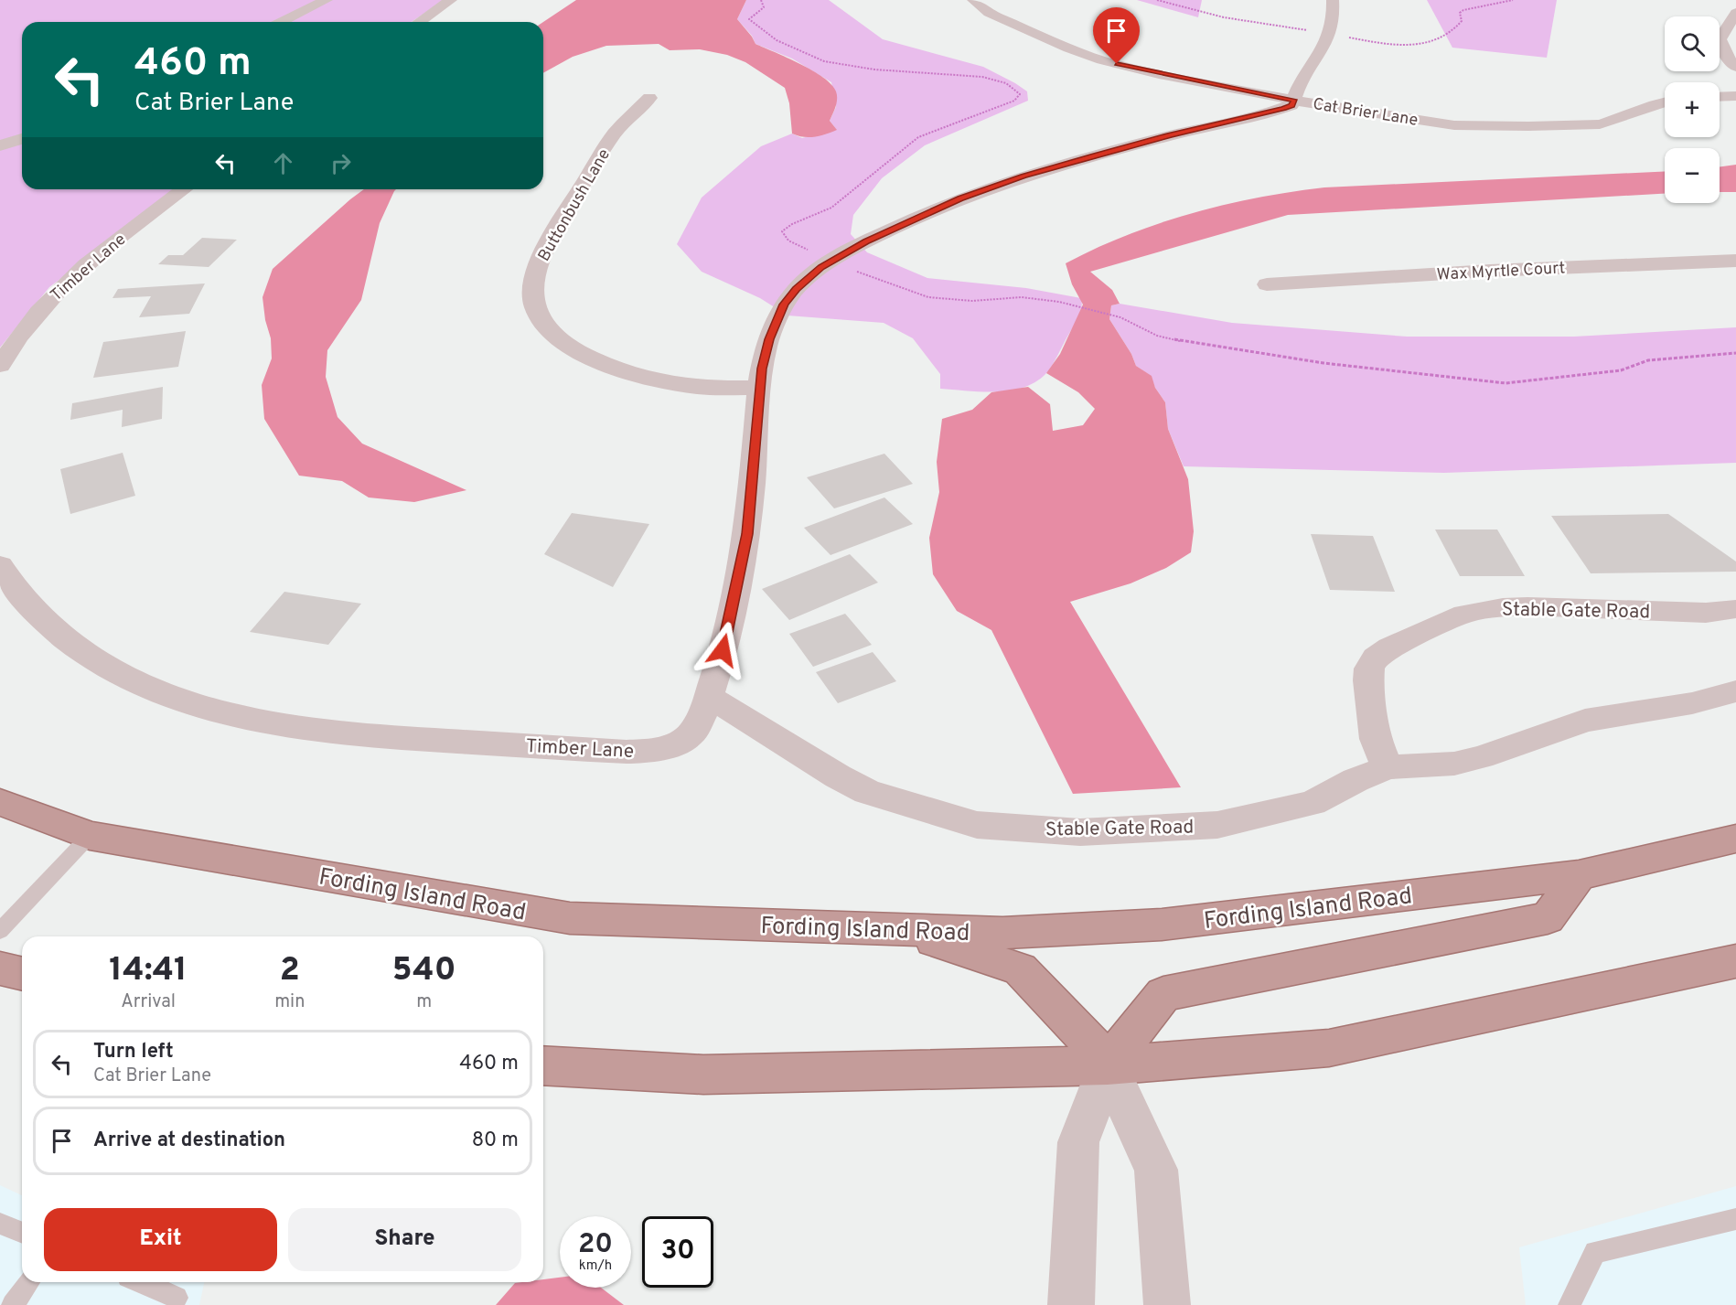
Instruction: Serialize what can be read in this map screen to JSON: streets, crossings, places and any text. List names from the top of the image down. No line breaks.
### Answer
{"streets":{"highway":["Fording Island Road"],"street":["Cat Brier Lane","Buttonbush Lane","Timber Lane","Wax Myrtle Court","Stable Gate Road"]},"crossings":[["Cat Brier Lane","Timber Lane"],["Buttonbush Lane","Timber Lane"],["Timber Lane","Stable Gate Road"]],"page":{"map_buttons":["+","−"],"turn":["460 m","Cat Brier Lane"],"eta":["14:41","Arrival","2","min","540","m"],"list":[{"name":"Turn left","note":"Cat Brier Lane","value":"460 m"},{"name":"Arrive at destination","value":"80 m"}],"buttons":["Exit","Share"],"speed":"20 km/h","limit":"30"}}
